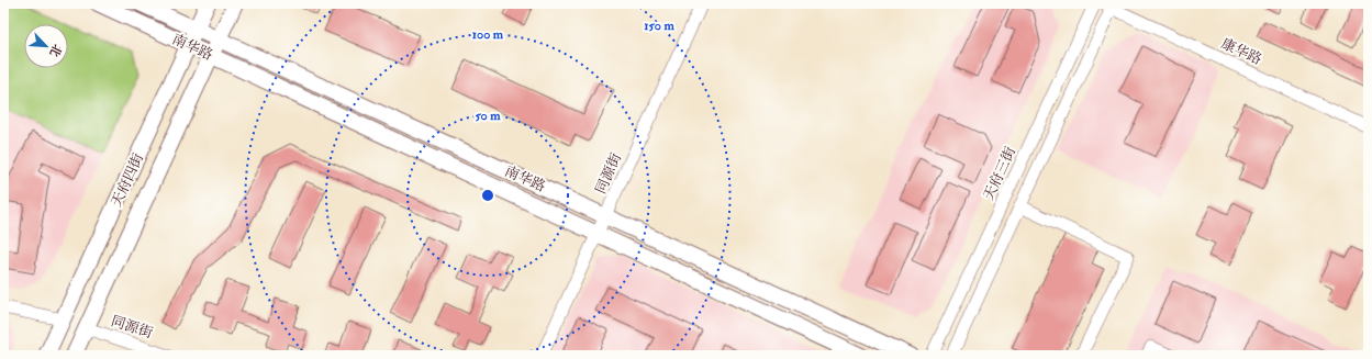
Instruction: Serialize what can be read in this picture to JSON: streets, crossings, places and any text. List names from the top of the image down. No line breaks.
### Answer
{"streets":{"main road":["南华路","天府四街"],"street":["康华路","同源街","天府三街"]},"crossings":[["南华路","同源街"],["南华路","天府四街"],["同源街","天府四街"]],"north":"bottom right","rings":["150 m","100 m","50 m"]}
